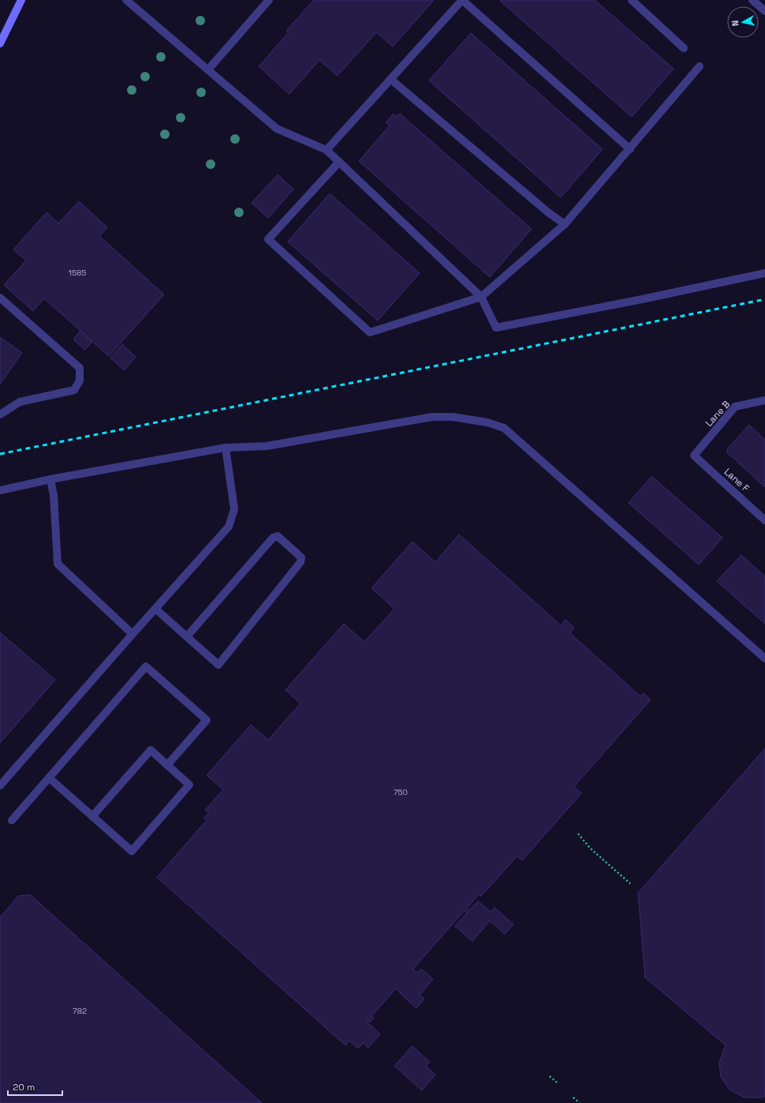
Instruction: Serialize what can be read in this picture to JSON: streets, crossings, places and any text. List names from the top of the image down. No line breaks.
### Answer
{"streets":{"street":["Lane B","Lane F"]},"crossings":[["Lane B","Lane F"]],"house_numbers":["1585","750","782"],"scale_bar":"20 m","north":"left"}
